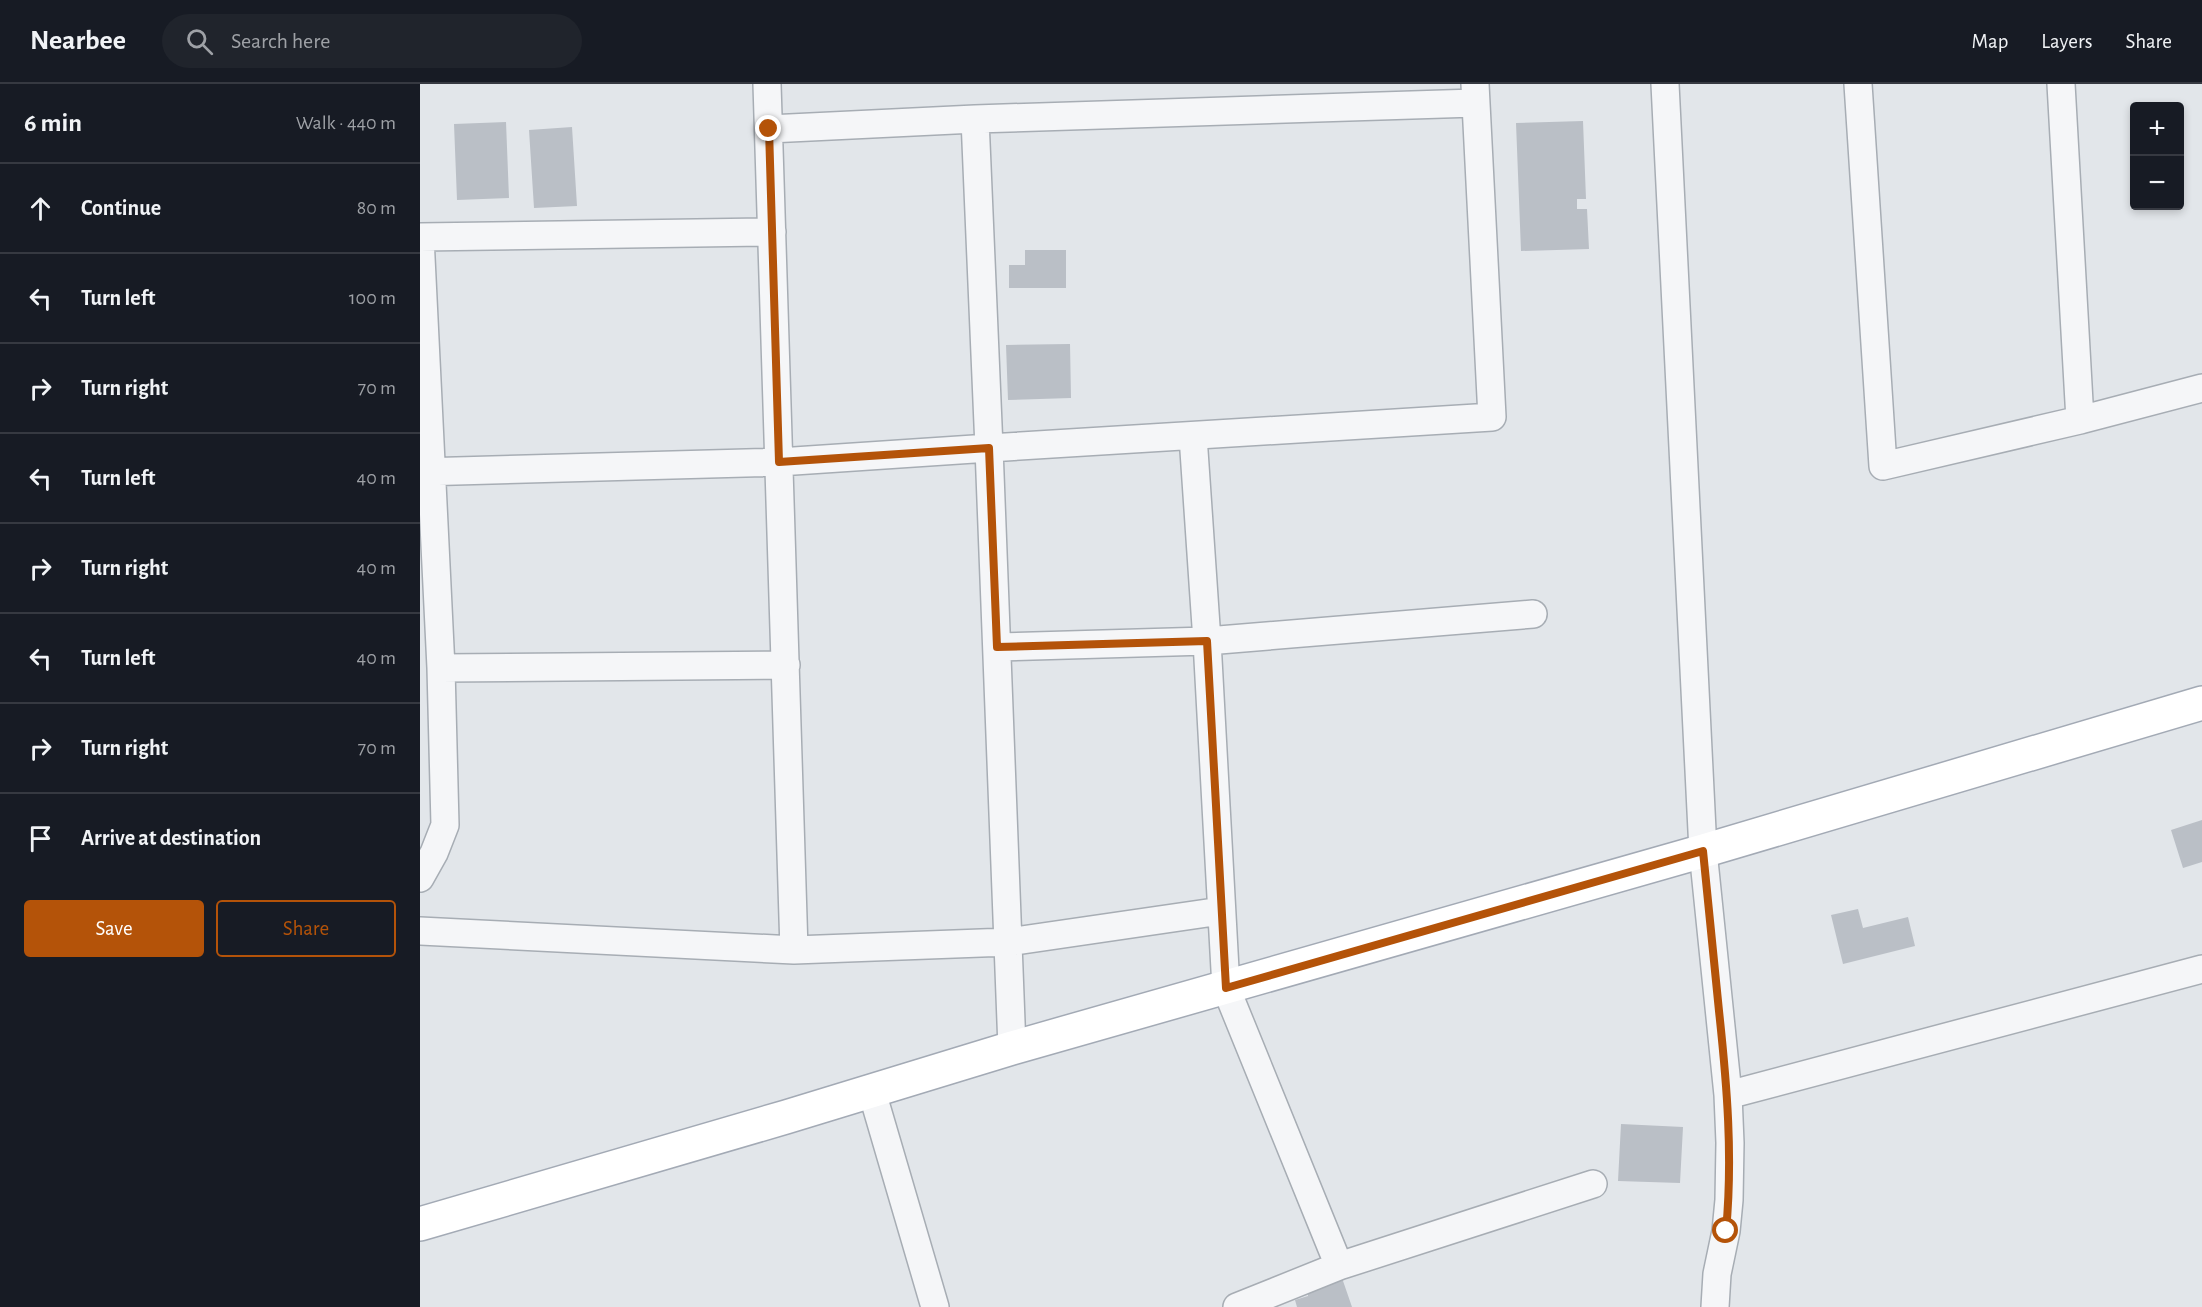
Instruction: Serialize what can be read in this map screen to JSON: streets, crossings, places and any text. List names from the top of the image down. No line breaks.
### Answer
{"page":{"header":"Nearbee","search":"Search here","nav":["Map","Layers","Share"],"heading":["6 min","Walk · 440 m"],"map_buttons":["+","−"],"list":[["Continue","80 m"],["Turn left","100 m"],["Turn right","70 m"],["Turn left","40 m"],["Turn right","40 m"],["Turn left","40 m"],["Turn right","70 m"],"Arrive at destination"],"buttons":["Save","Share"]}}
